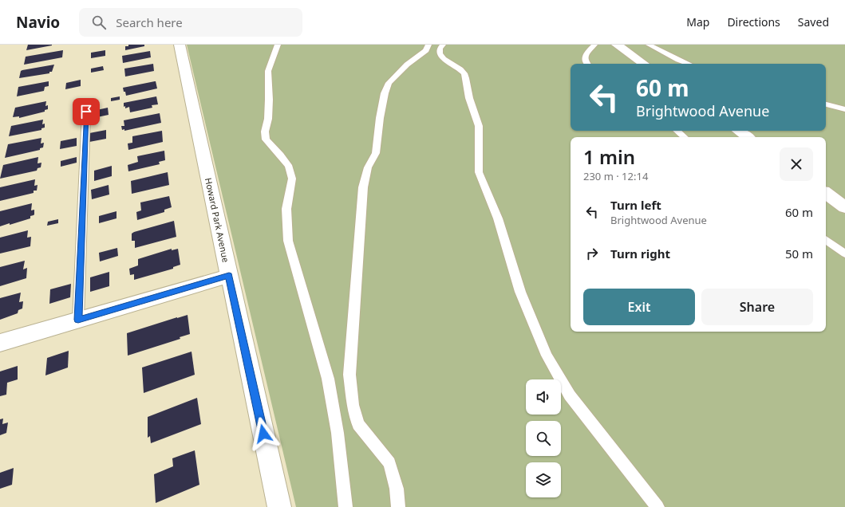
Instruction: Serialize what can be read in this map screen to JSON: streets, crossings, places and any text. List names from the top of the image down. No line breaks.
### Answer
{"streets":{"street":["Howard Park Avenue"]},"page":{"header":"Navio","search":"Search here","nav":["Map","Directions","Saved"],"turn":["60 m","Brightwood Avenue"],"heading":["1 min","230 m · 12:14"],"list":[{"name":"Turn left","note":"Brightwood Avenue","value":"60 m"},{"name":"Turn right","value":"50 m"}],"buttons":["Exit","Share"]}}
